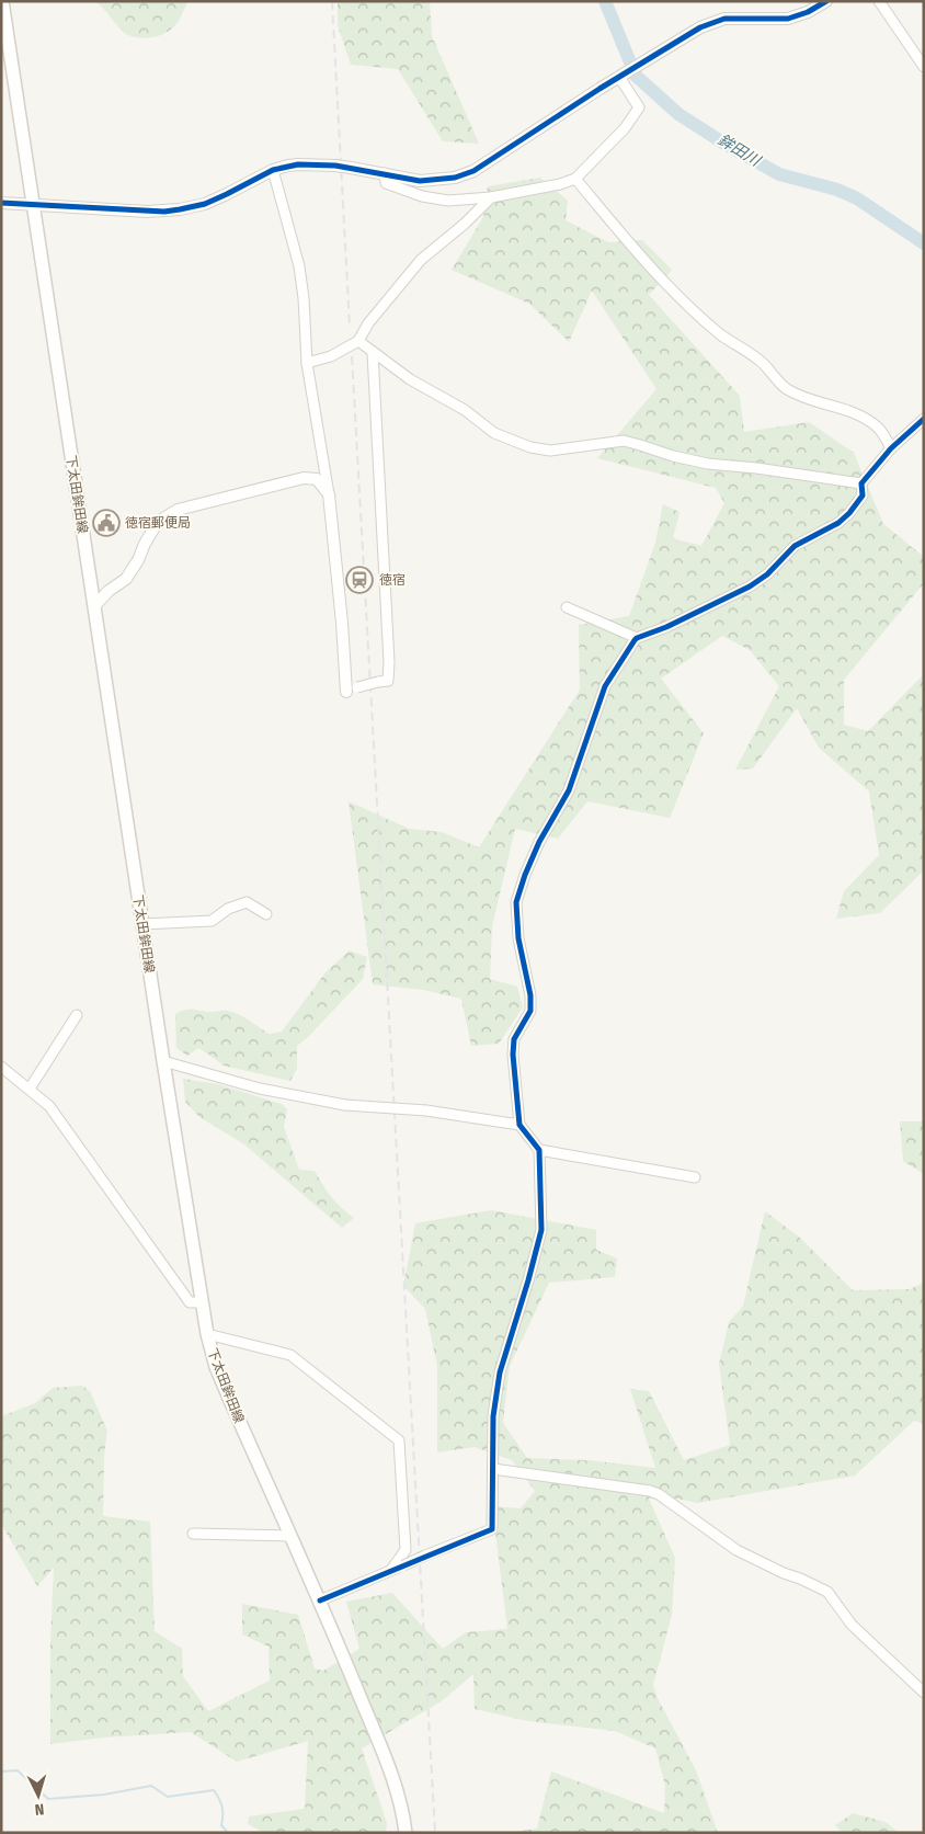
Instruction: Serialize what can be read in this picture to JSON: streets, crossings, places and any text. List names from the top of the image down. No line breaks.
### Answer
{"streets":{"main road":["下太田鉾田線"]},"water":["鉾田川"],"places":{"public building":["徳宿郵便局"],"station":["徳宿"]},"north":"bottom"}
